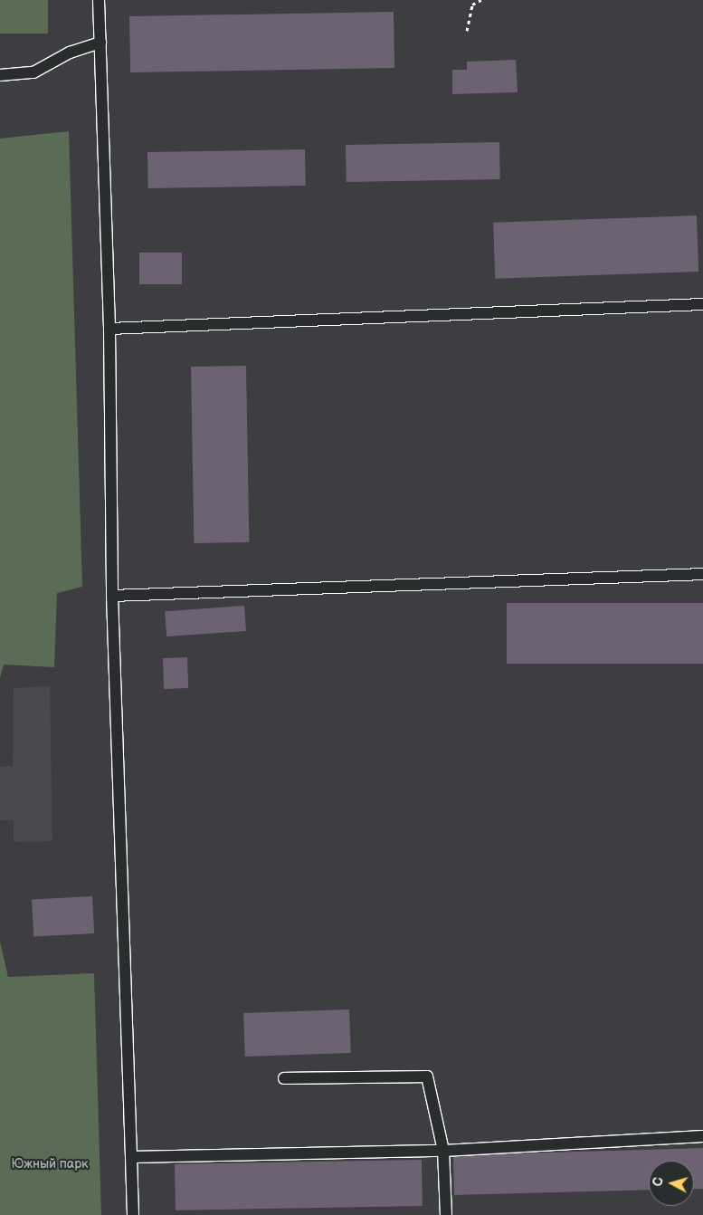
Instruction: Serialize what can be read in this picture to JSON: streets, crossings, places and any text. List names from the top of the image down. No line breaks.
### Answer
{"parks":["Южный парк"],"north":"left"}
